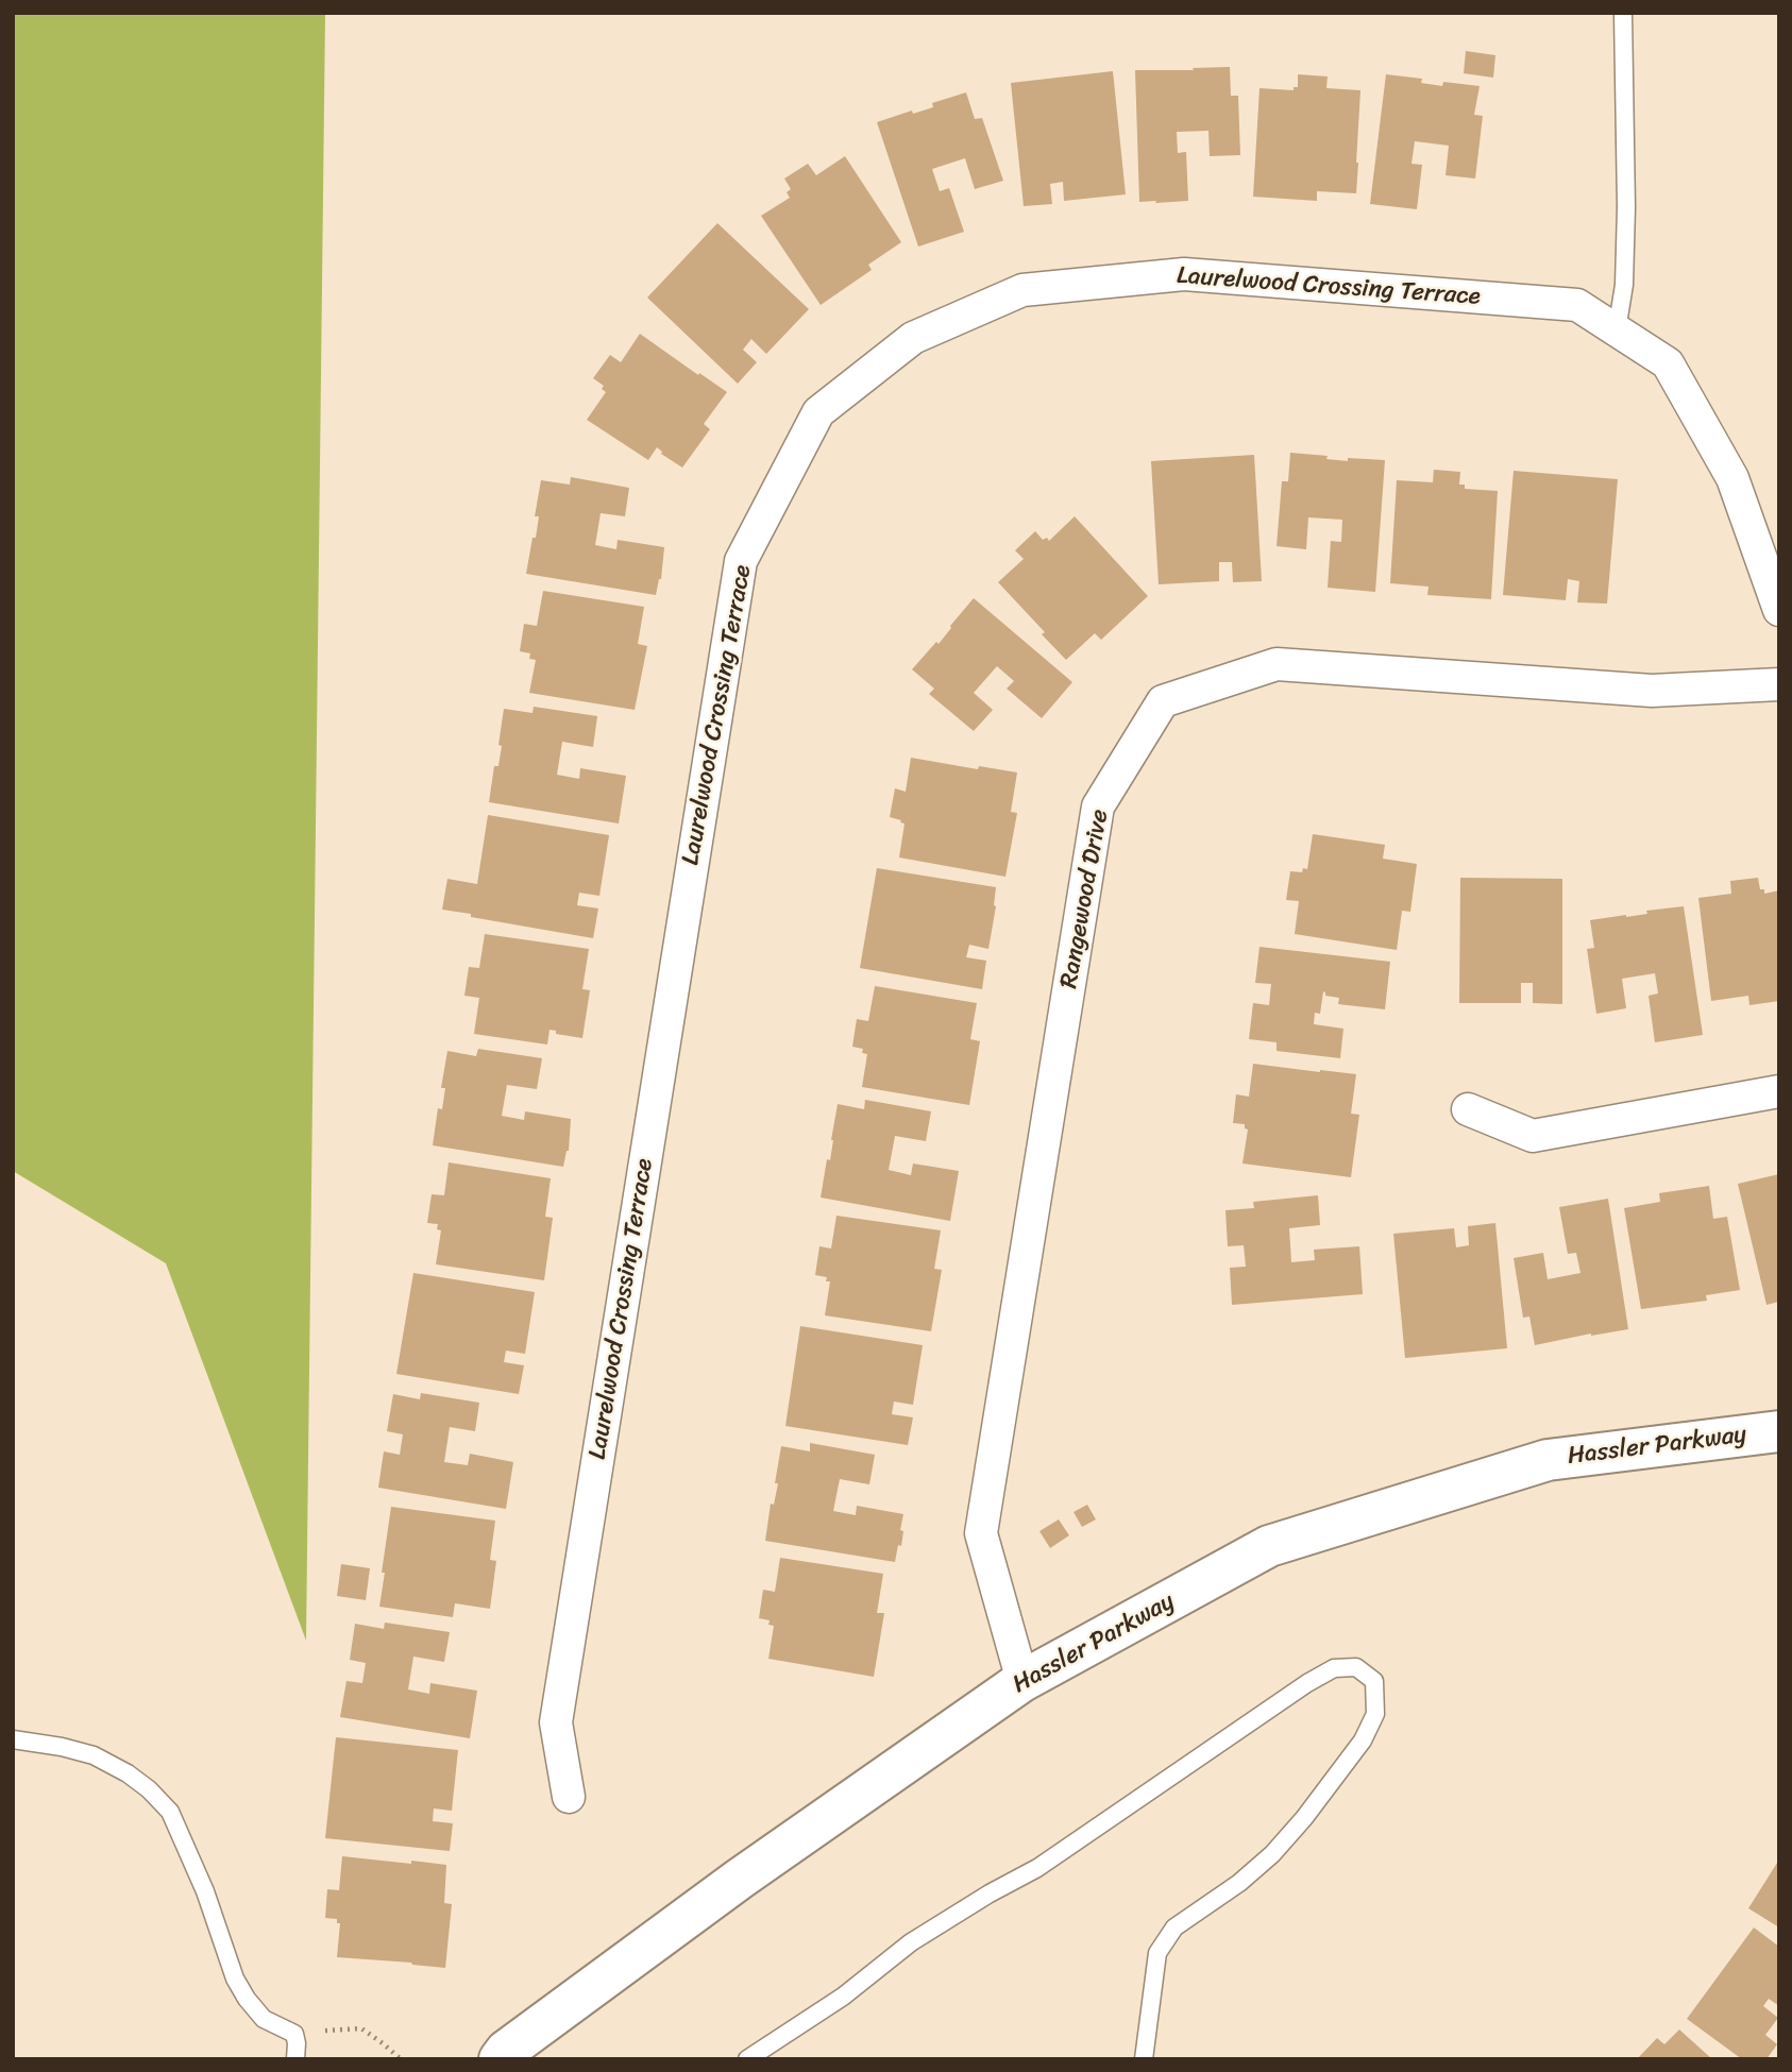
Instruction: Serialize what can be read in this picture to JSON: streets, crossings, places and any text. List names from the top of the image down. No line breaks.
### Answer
{"streets":{"street":["Laurelwood Crossing Terrace","Rangewood Drive","Hassler Parkway"]},"crossings":[["Rangewood Drive","Hassler Parkway"]]}
